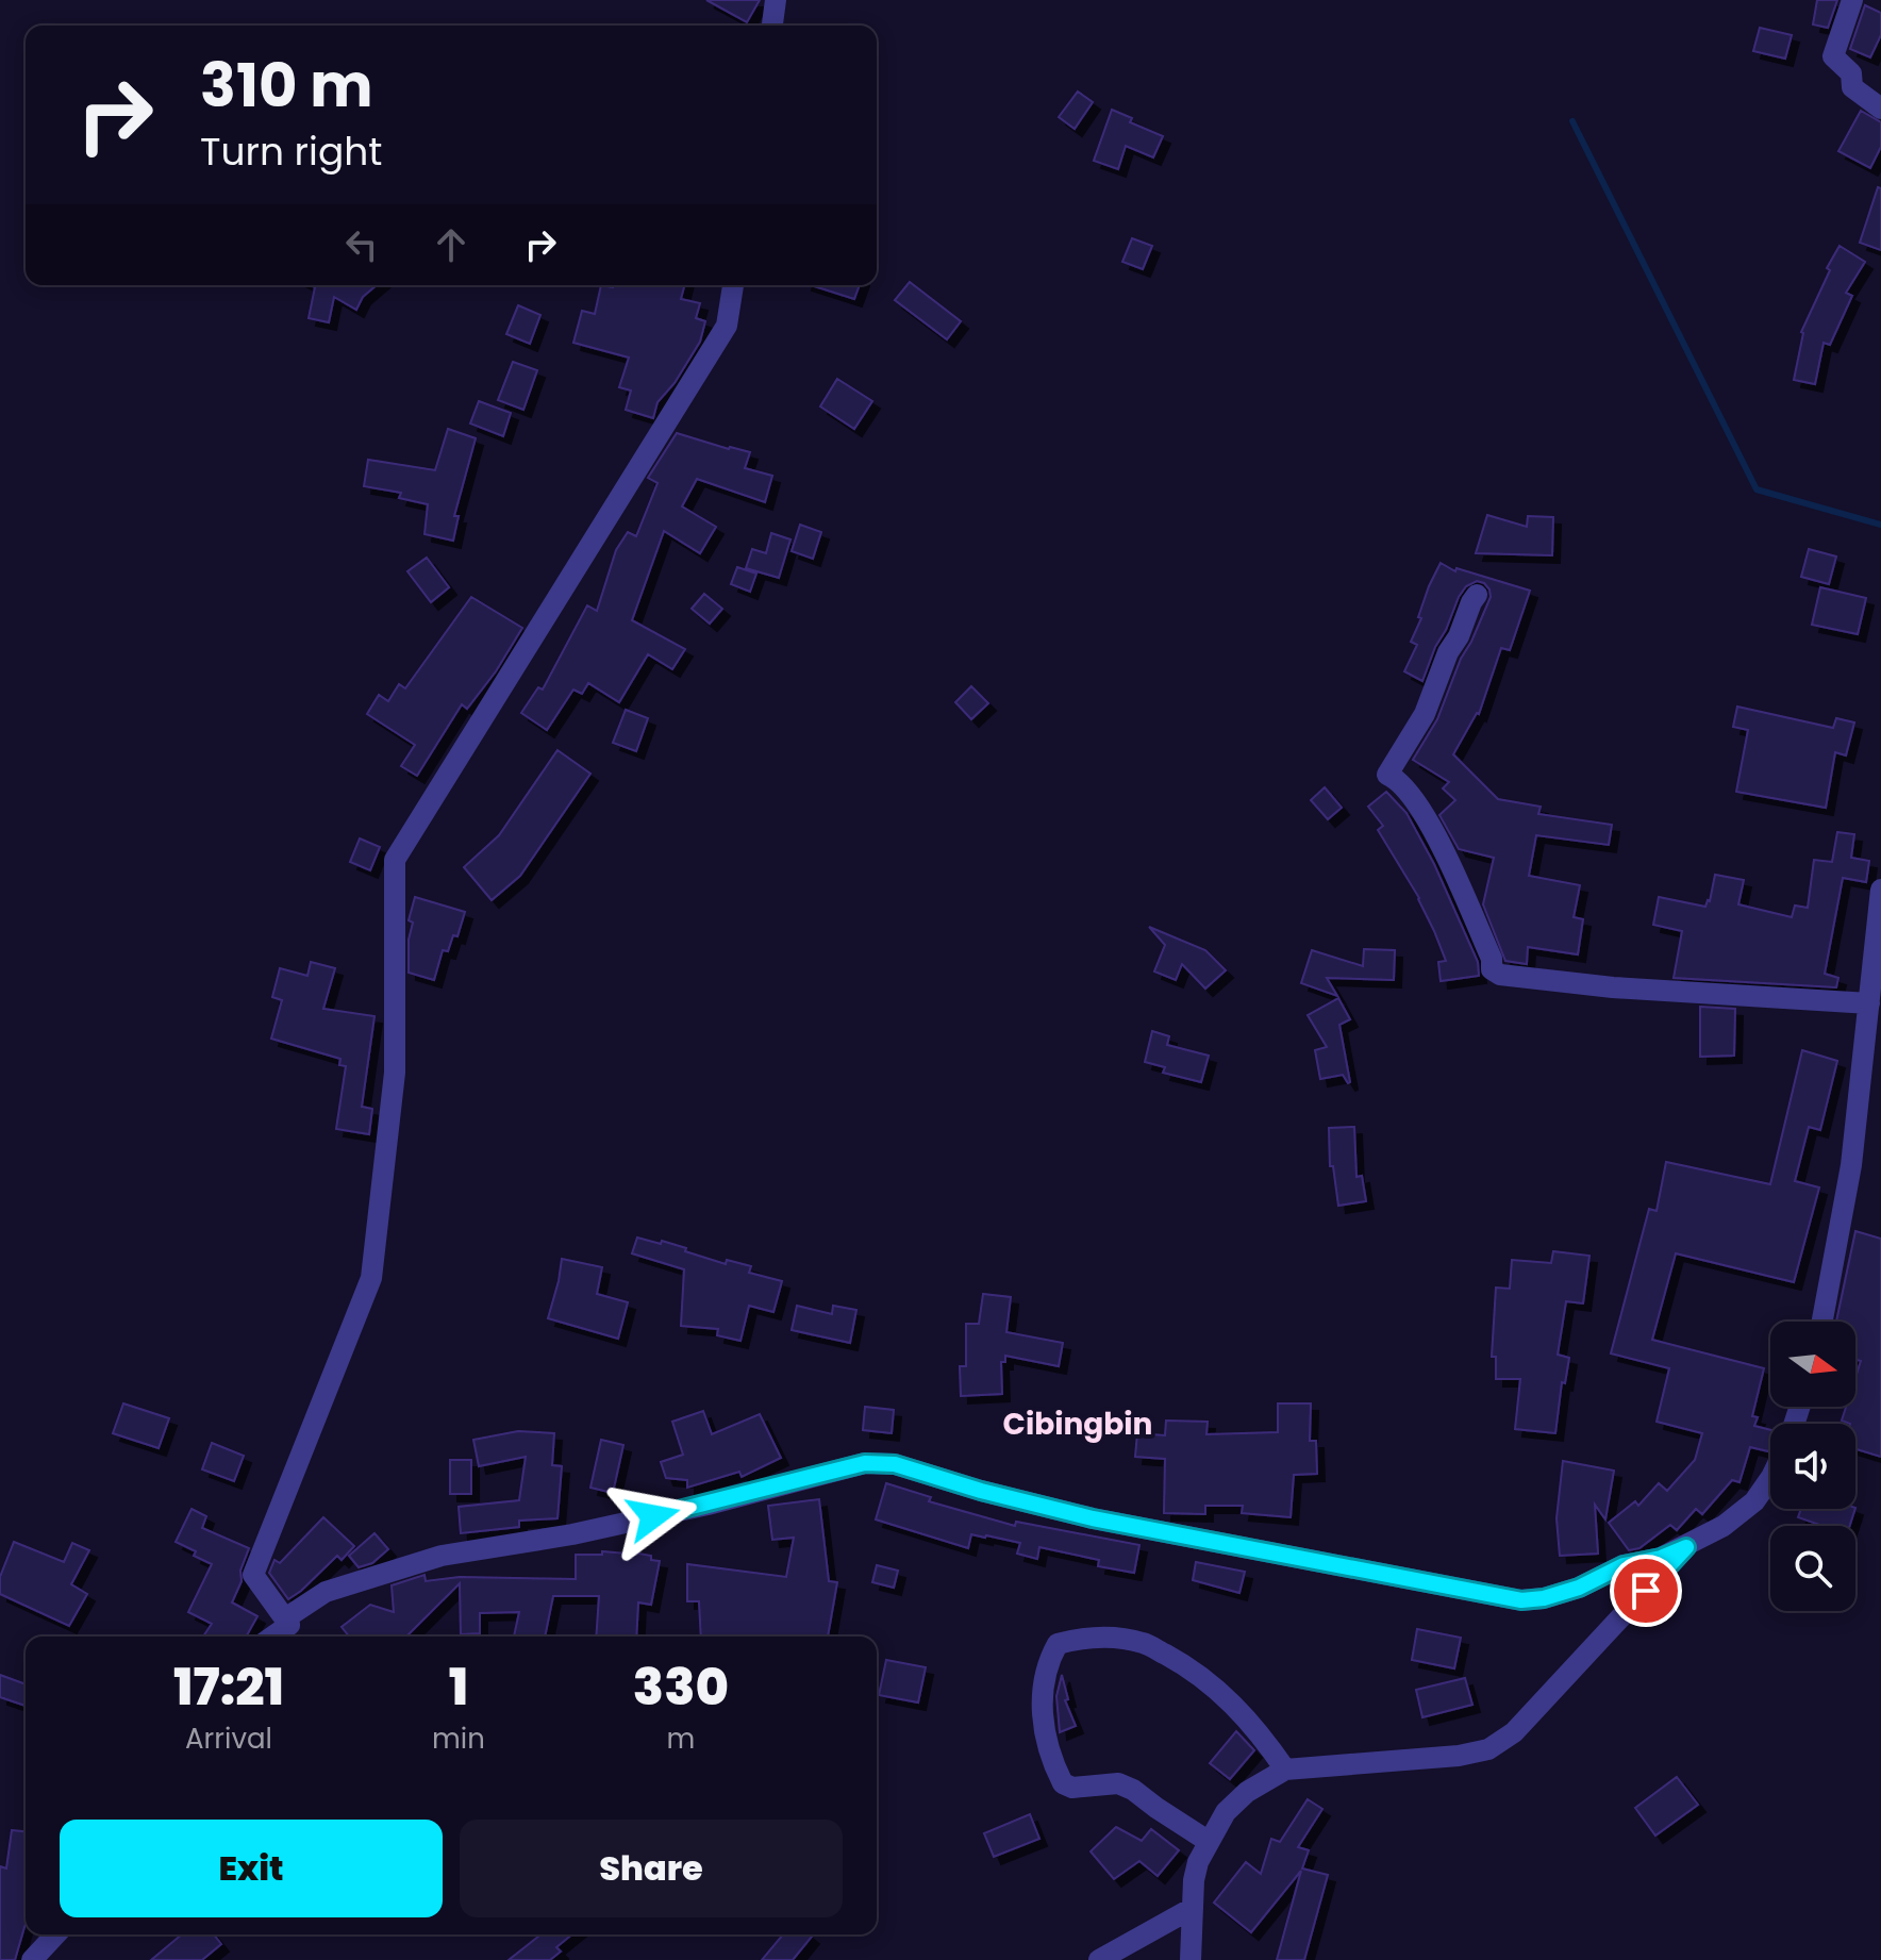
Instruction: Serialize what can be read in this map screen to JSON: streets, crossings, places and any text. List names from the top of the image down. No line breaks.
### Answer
{"districts":["Cibingbin"],"north":"right","page":{"turn":["310 m","Turn right"],"eta":["17:21","Arrival","1","min","330","m"],"buttons":["Exit","Share"]}}
